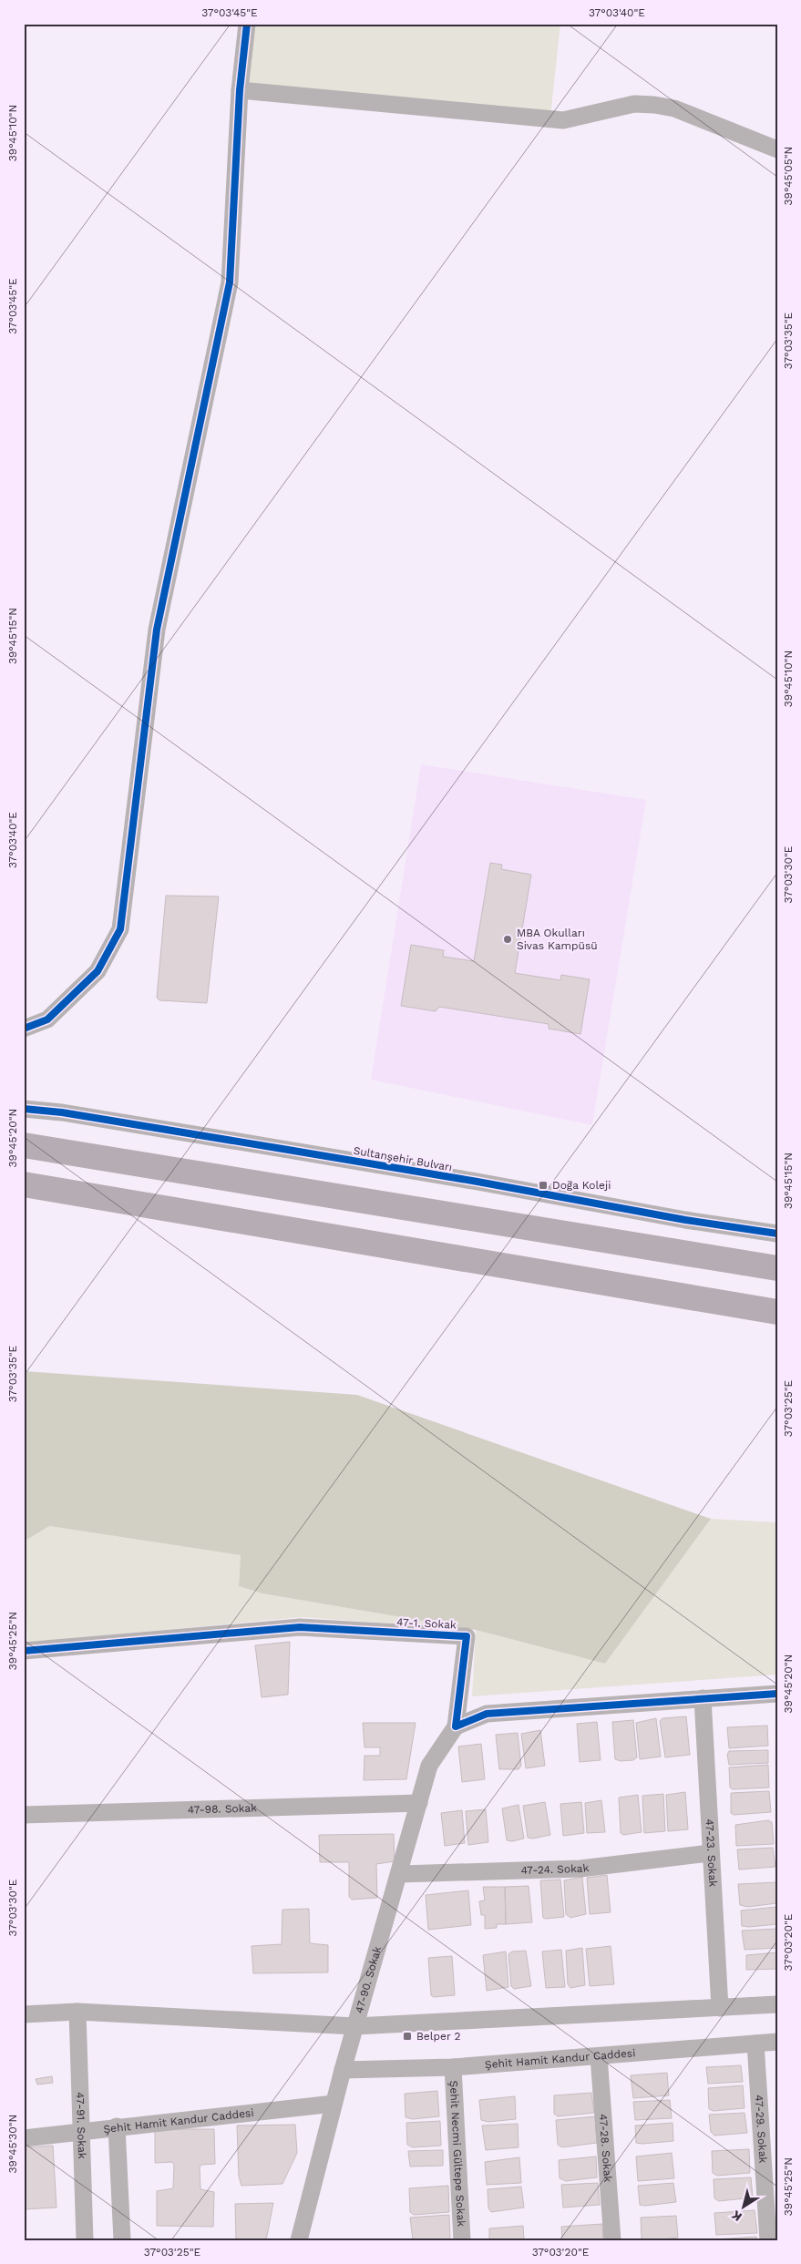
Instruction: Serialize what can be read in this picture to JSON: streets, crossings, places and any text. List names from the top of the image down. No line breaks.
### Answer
{"streets":{"street":["Sultanşehir Bulvarı","47-1. Sokak","47-98. Sokak","47-23. Sokak","47-24. Sokak","47-90. Sokak","Şehit Hamit Kandur Caddesi","47-91. Sokak","47-29. Sokak","47-28. Sokak","Şehit Necmi Gültepe Sokak"]},"crossings":[["47-1. Sokak","47-90. Sokak"],["47-98. Sokak","47-90. Sokak"],["47-23. Sokak","47-24. Sokak"],["47-24. Sokak","47-90. Sokak"],["47-90. Sokak","Şehit Hamit Kandur Caddesi"],["Şehit Hamit Kandur Caddesi","47-91. Sokak"],["Şehit Hamit Kandur Caddesi","47-29. Sokak"],["Şehit Hamit Kandur Caddesi","47-28. Sokak"],["Şehit Hamit Kandur Caddesi","Şehit Necmi Gültepe Sokak"]],"places":{"other":["MBA Okulları Sivas Kampüsü"],"transit":["Doğa Koleji","Belper 2"]},"north":"bottom left","coordinates":["37°03'45\"E","37°03'40\"E","39°45'10\"N","39°45'05\"N","37°03'35\"E","39°45'15\"N","37°03'30\"E","39°45'20\"N","37°03'25\"E","39°45'25\"N","37°03'20\"E","39°45'30\"N"]}
